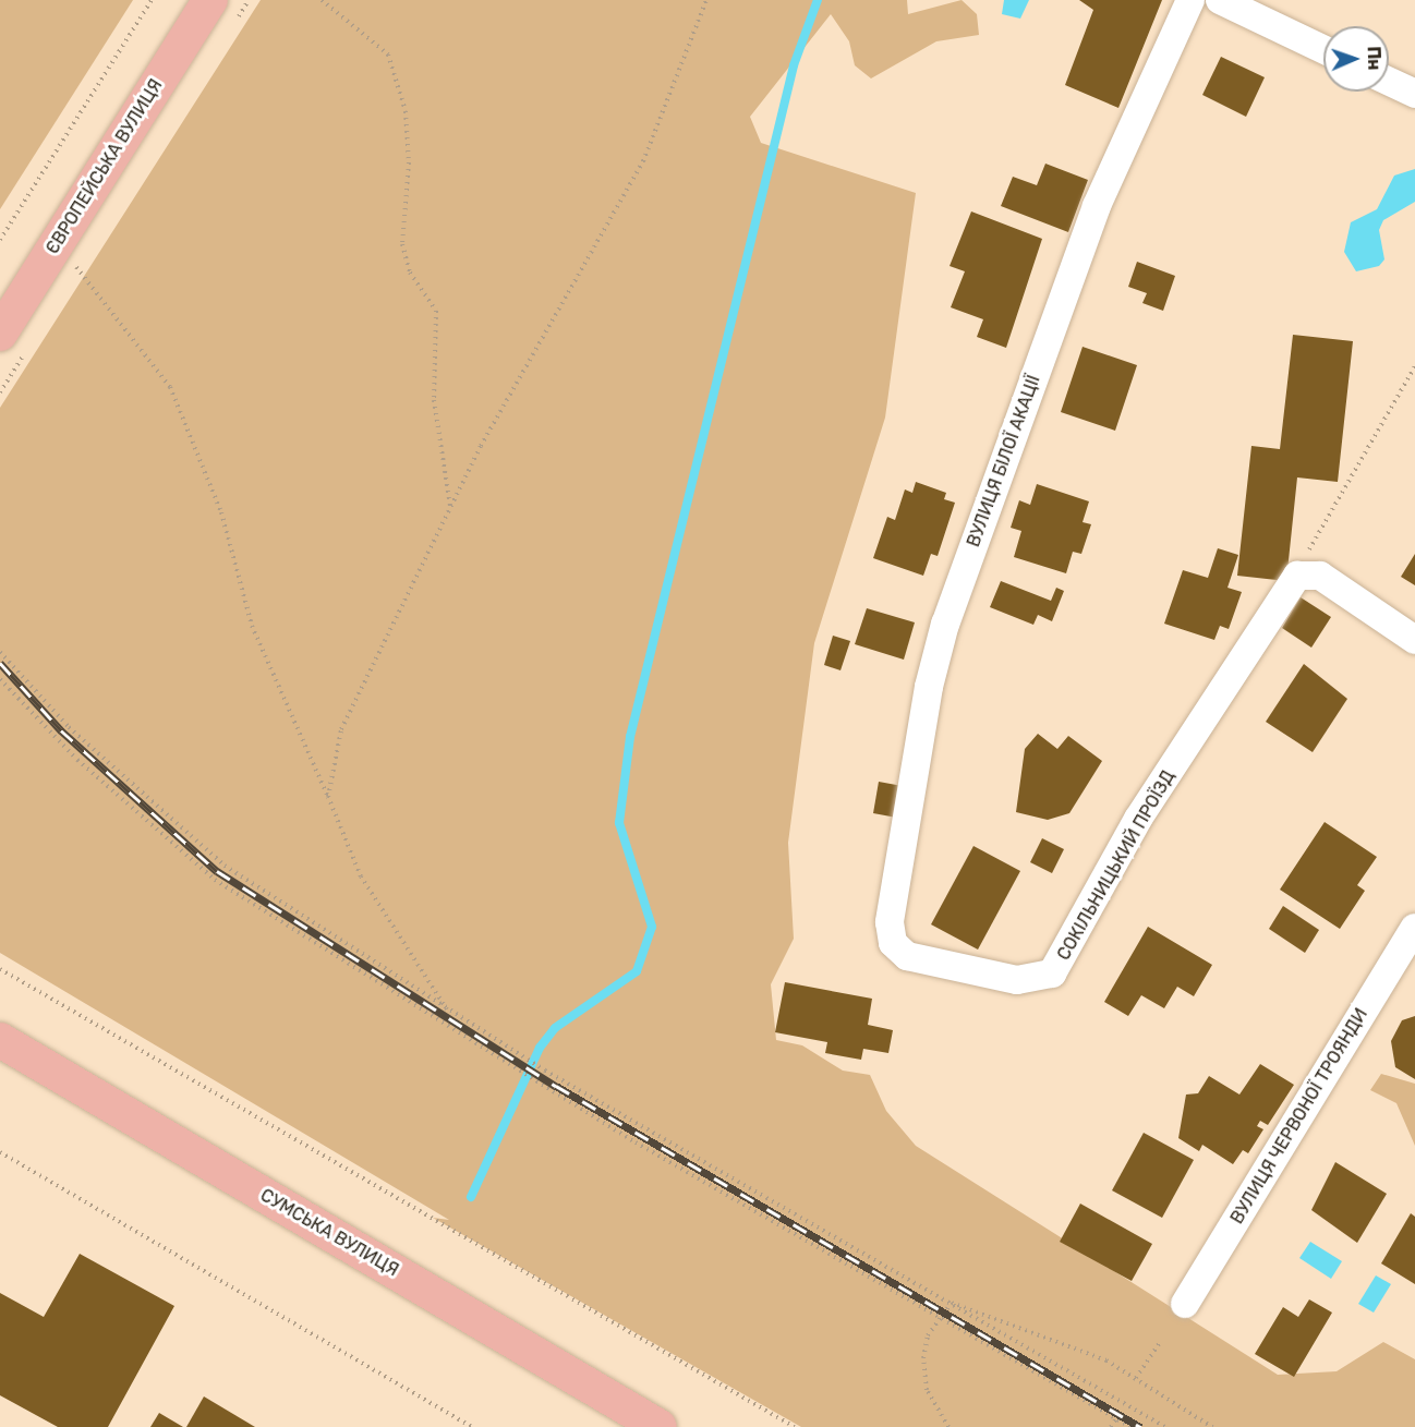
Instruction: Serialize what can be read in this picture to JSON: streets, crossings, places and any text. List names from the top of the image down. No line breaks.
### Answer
{"streets":{"main road":["ЄВРОПЕЙСЬКА ВУЛИЦЯ","СУМСЬКА ВУЛИЦЯ"],"street":["ВУЛИЦЯ БІЛОЇ АКАЦІЇ","СОКІЛЬНИЦЬКИЙ ПРОЇЗД","ВУЛИЦЯ ЧЕРВОНОЇ ТРОЯНДИ"]},"crossings":[["ВУЛИЦЯ БІЛОЇ АКАЦІЇ","СОКІЛЬНИЦЬКИЙ ПРОЇЗД"]],"north":"right"}
